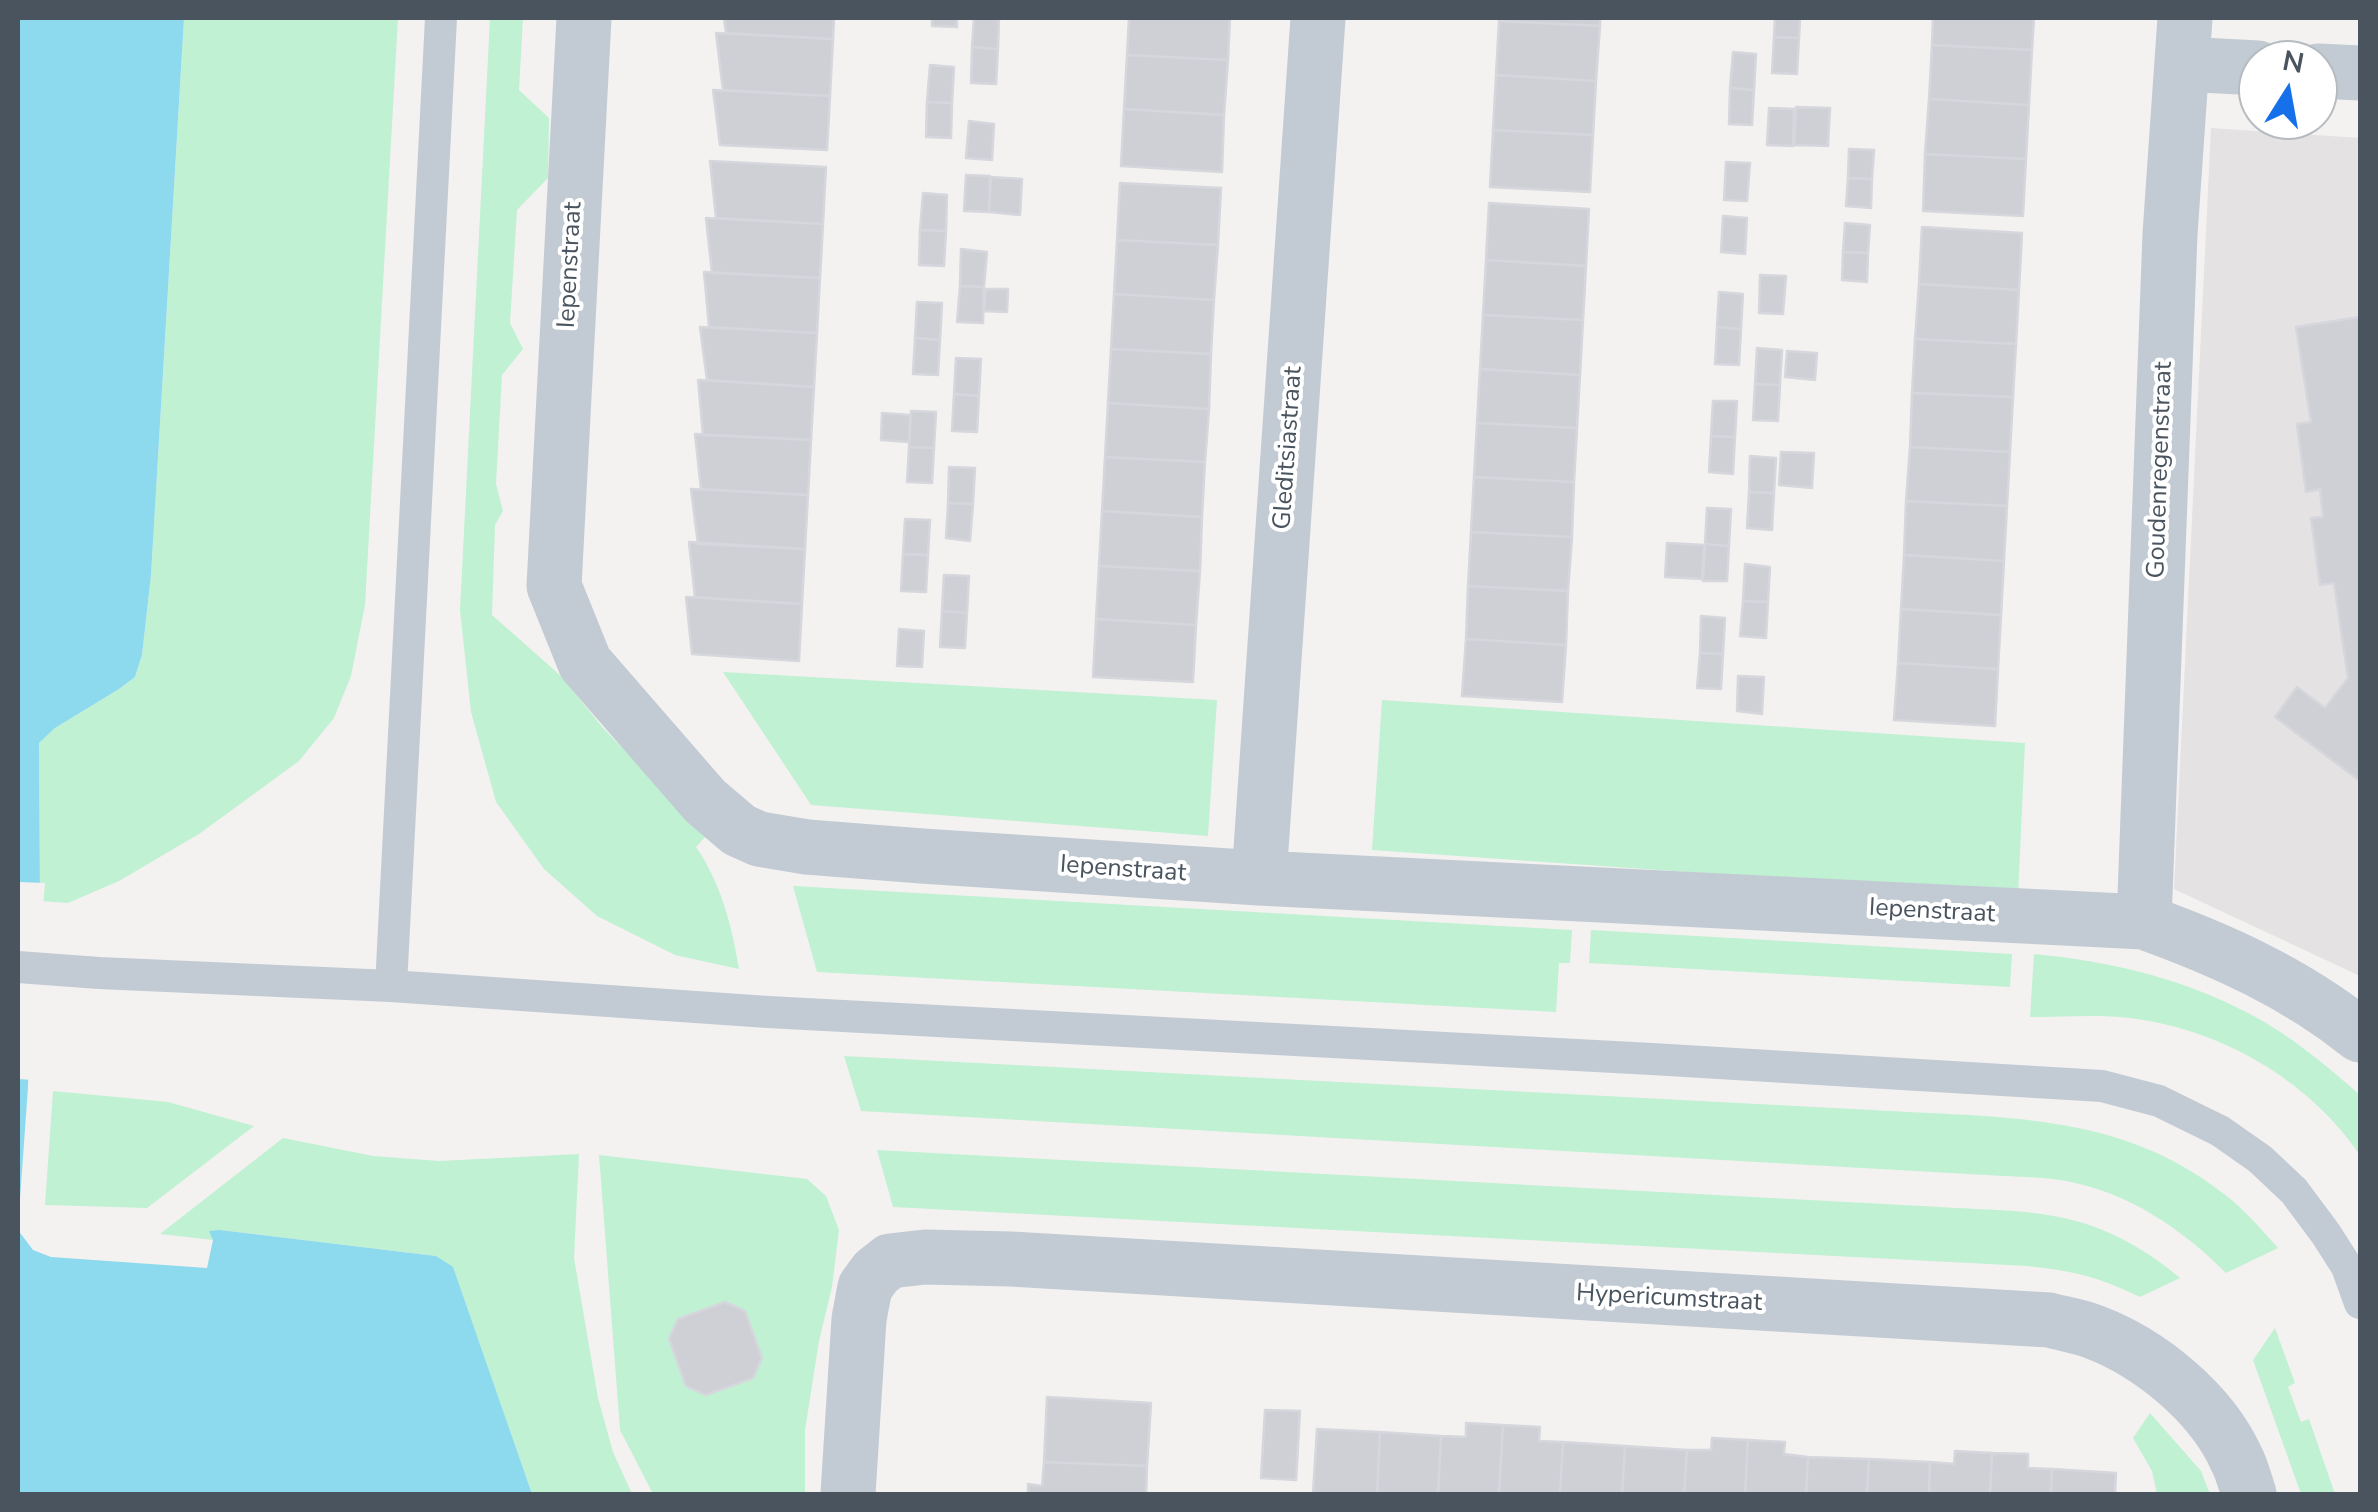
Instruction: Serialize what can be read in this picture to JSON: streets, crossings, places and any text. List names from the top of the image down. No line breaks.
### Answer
{"streets":{"street":["Iepenstraat","Gleditsiastraat","Goudenregenstraat","Hypericumstraat"]},"crossings":[["Iepenstraat","Gleditsiastraat"],["Iepenstraat","Goudenregenstraat"]],"north":"top"}
